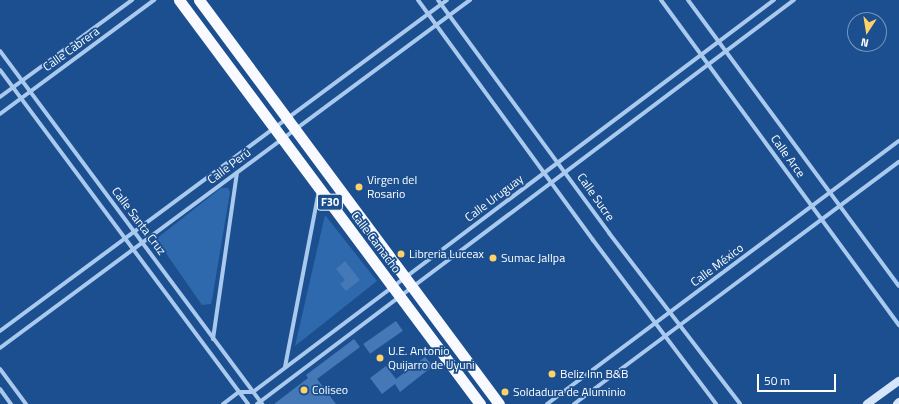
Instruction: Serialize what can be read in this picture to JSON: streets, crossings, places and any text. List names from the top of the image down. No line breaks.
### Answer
{"streets":{"highway":["F30","Calle Camacho"],"street":["Calle Cabrera","Calle Arce","Calle Perú","Calle Sucre","Calle Uruguay","Calle Santa Cruz","Calle México"]},"crossings":[["Calle Cabrera","Calle Santa Cruz"],["Calle Arce","Calle Uruguay"],["Calle Arce","Calle México"],["Calle Perú","Calle Sucre"],["Calle Perú","Calle Santa Cruz"],["Calle Perú","Calle Camacho"],["Calle Sucre","Calle Uruguay"],["Calle Sucre","Calle México"],["Calle Uruguay","Calle Santa Cruz"],["Calle Uruguay","Calle Camacho"]],"places":["Virgen del Rosario","Libreria Luceax","Sumac Jallpa","U.E. Antonio Quijarro de Uyuni","Beliz Inn B&B","Coliseo","Soldadura de Aluminio"],"scale_bar":"50 m","north":"bottom"}
